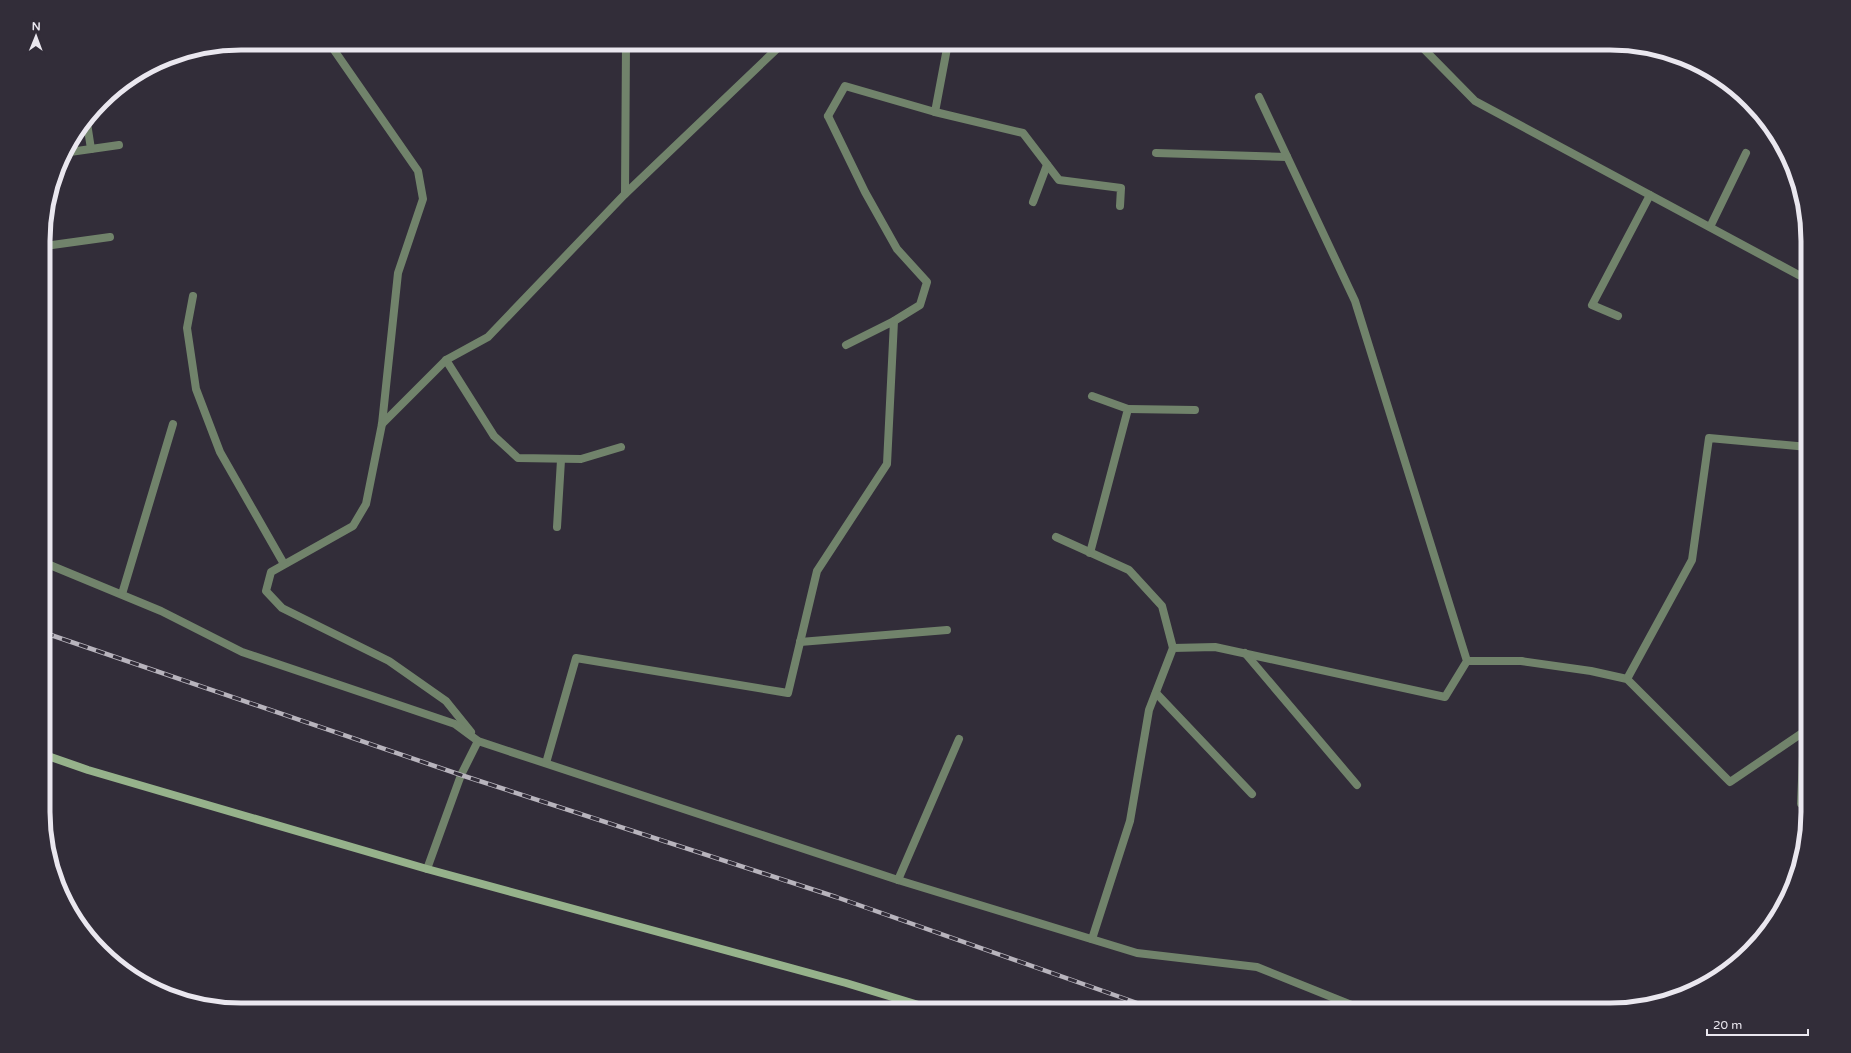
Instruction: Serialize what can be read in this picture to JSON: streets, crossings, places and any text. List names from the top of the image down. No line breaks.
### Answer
{"scale_bar":"20 m","north":"top"}
